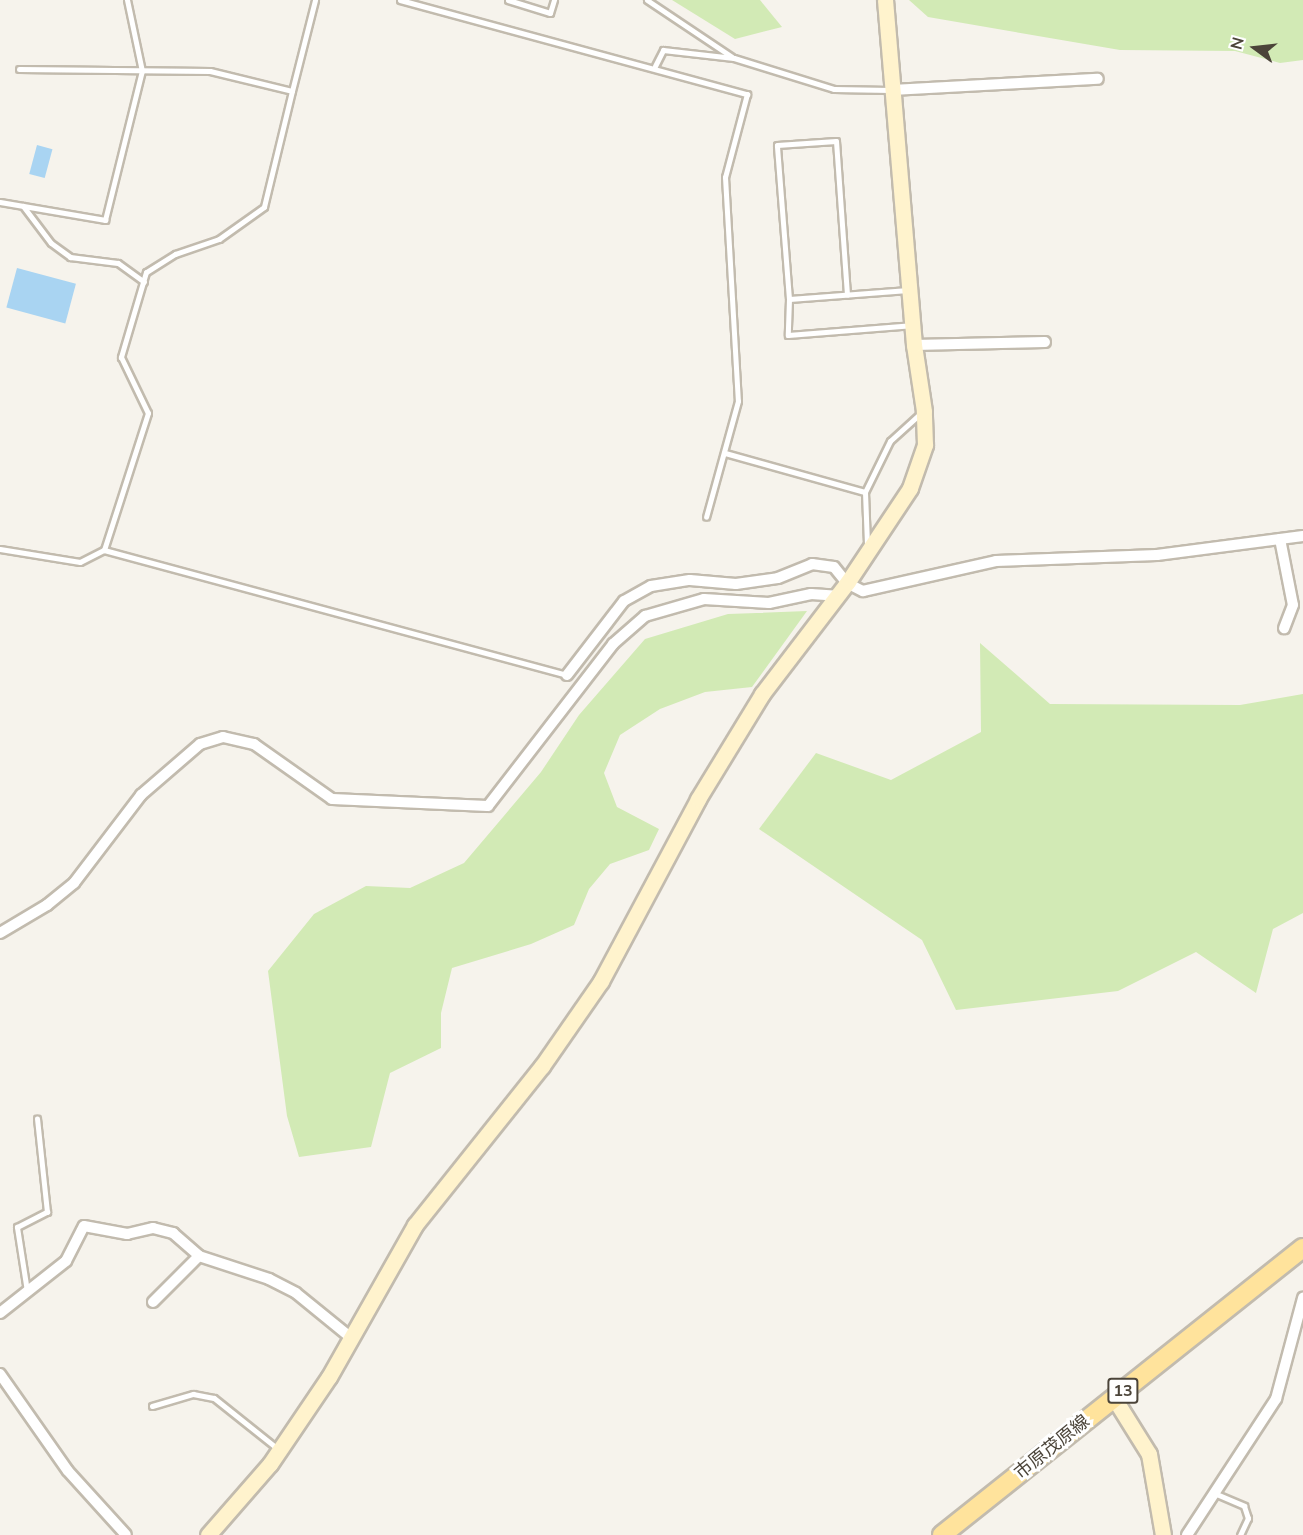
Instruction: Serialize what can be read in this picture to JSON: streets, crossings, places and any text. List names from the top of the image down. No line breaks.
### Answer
{"streets":{"main road":["13","市原茂原線"]},"north":"left"}
